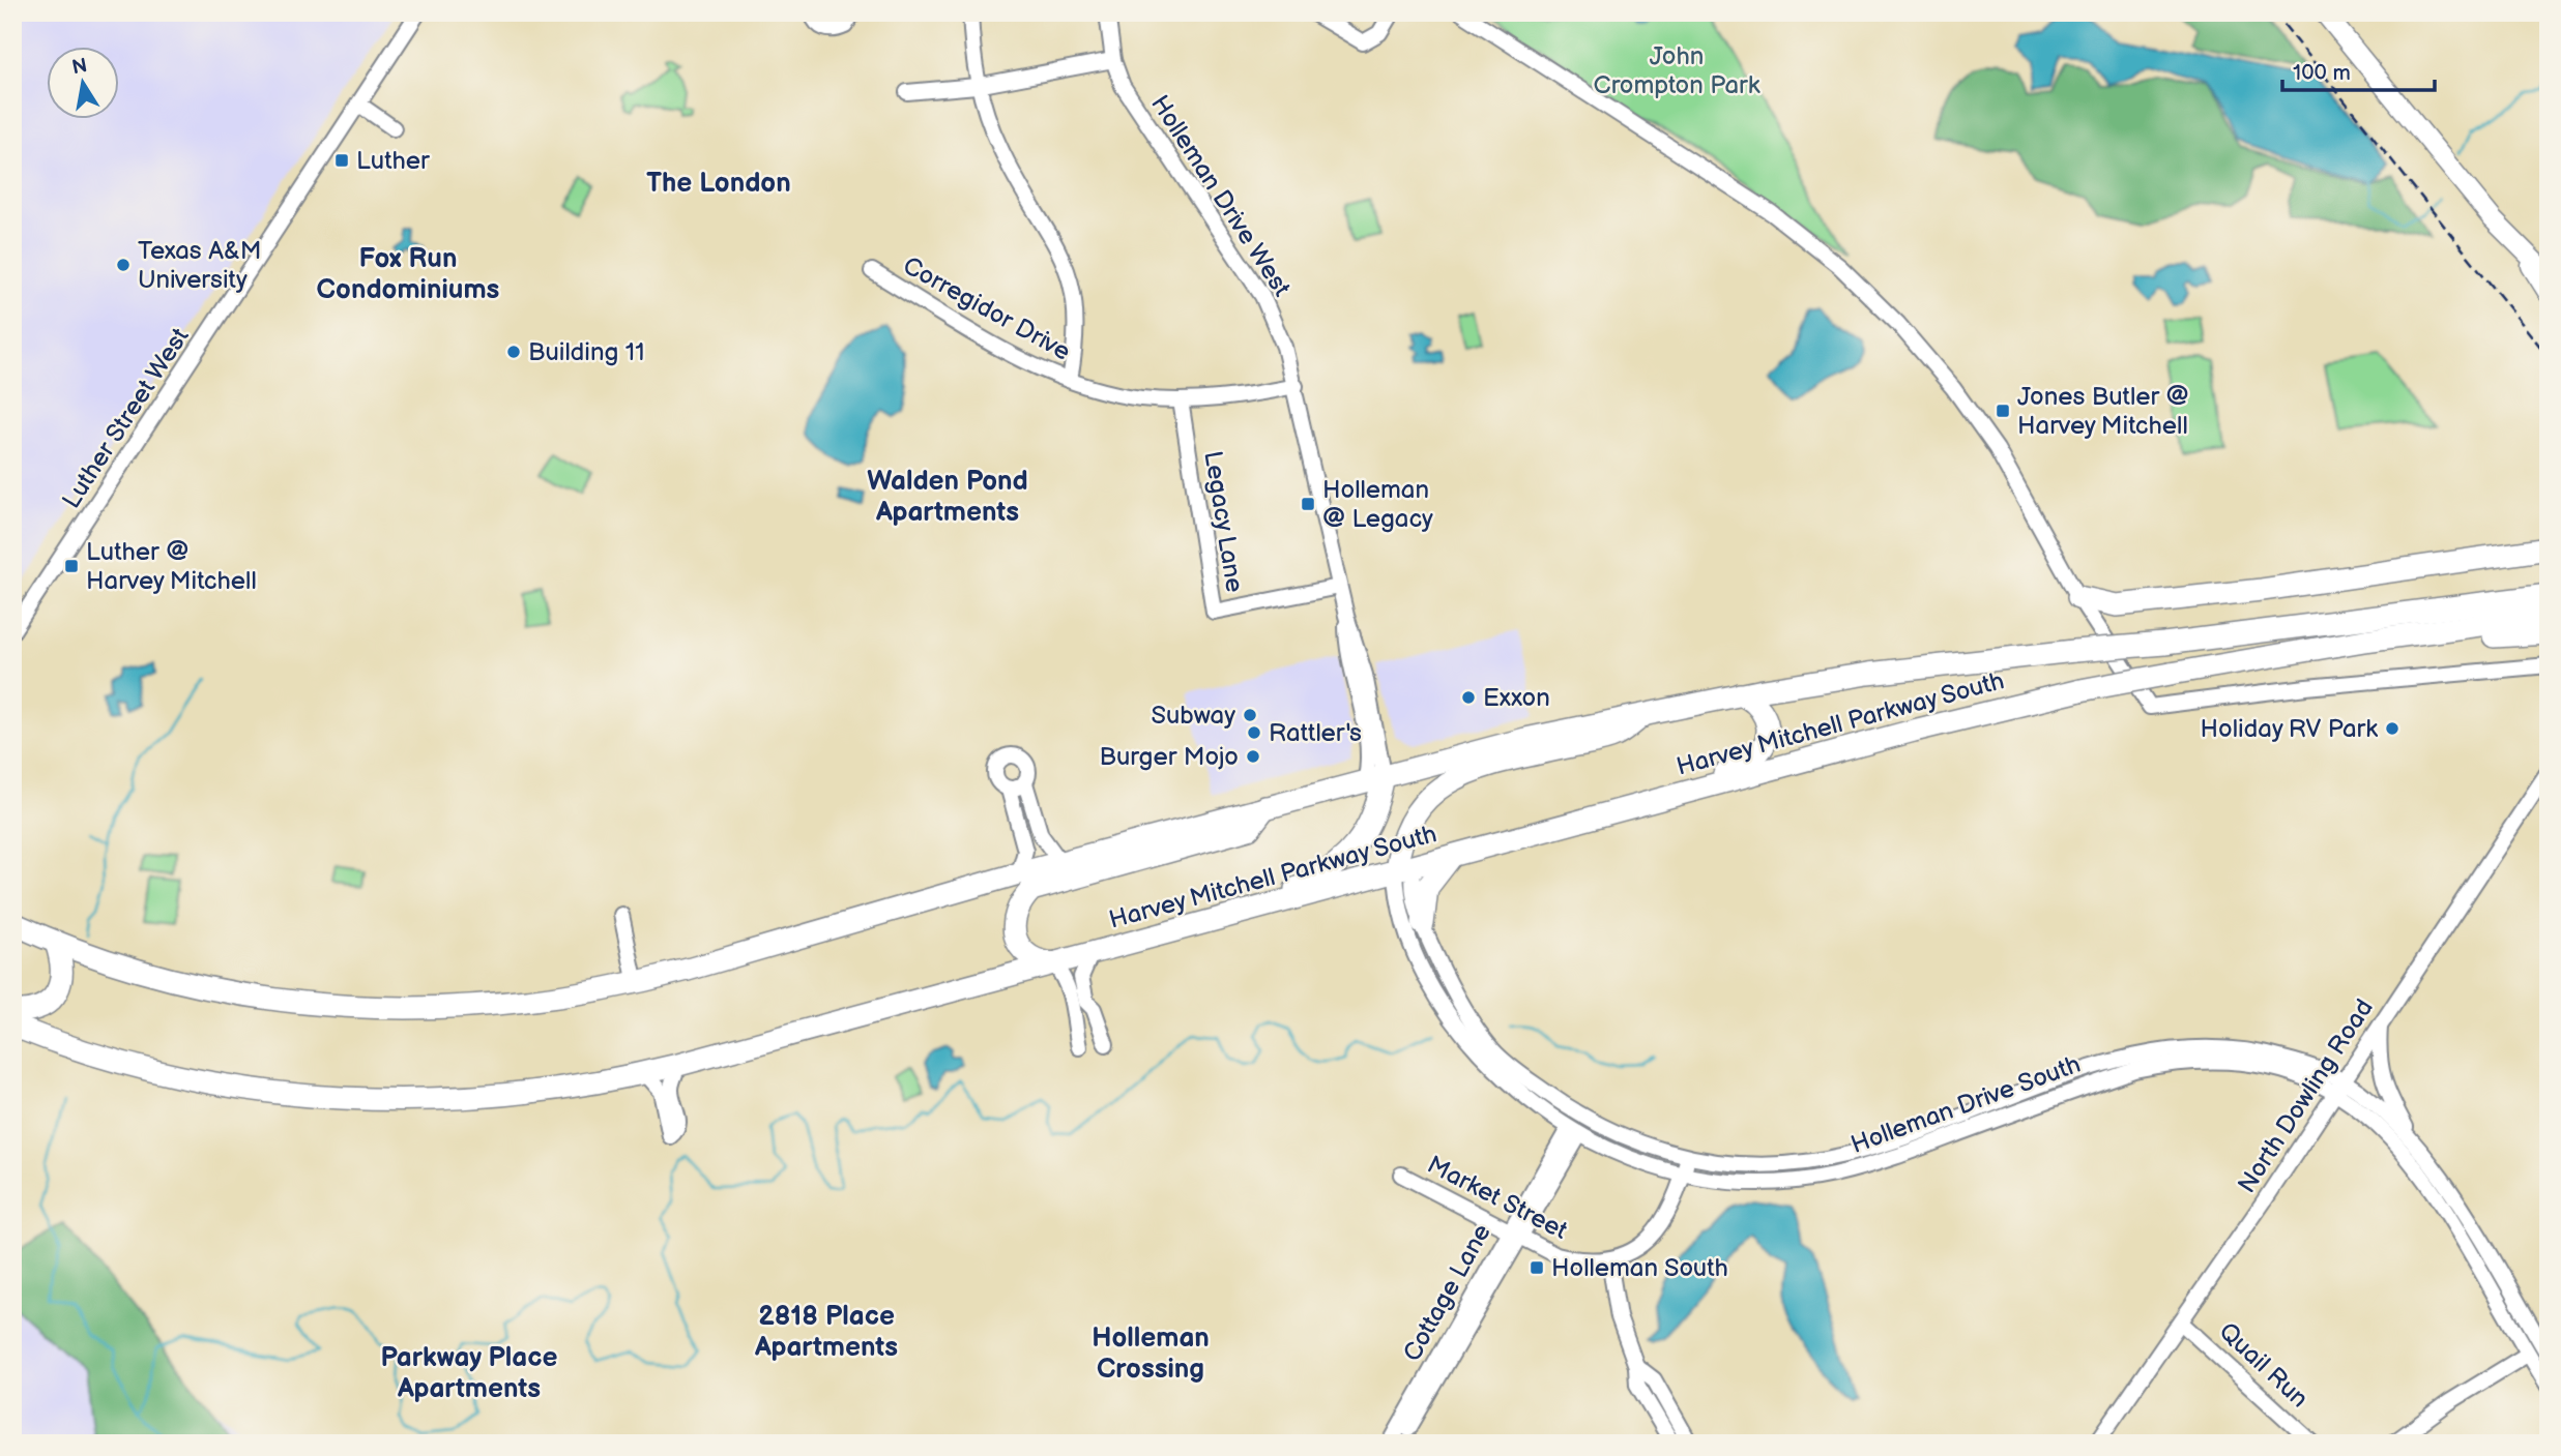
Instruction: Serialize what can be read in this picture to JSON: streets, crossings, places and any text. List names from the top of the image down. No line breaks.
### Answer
{"streets":{"highway":["Harvey Mitchell Parkway South"],"street":["Holleman Drive West","Corregidor Drive","Luther Street West","Legacy Lane","North Dowling Road","Holleman Drive South","Market Street","Cottage Lane","Quail Run"]},"crossings":[["Holleman Drive West","Corregidor Drive"],["Holleman Drive West","Legacy Lane"],["Holleman Drive West","Harvey Mitchell Parkway South"],["Corregidor Drive","Legacy Lane"],["Harvey Mitchell Parkway South","Holleman Drive South"],["North Dowling Road","Holleman Drive South"],["North Dowling Road","Quail Run"],["Holleman Drive South","Market Street"],["Holleman Drive South","Cottage Lane"],["Market Street","Cottage Lane"]],"districts":["The London","Fox Run Condominiums","Walden Pond Apartments","2818 Place Apartments","Holleman Crossing","Parkway Place Apartments"],"parks":["John Crompton Park"],"places":{"transit":["Luther","Jones Butler @ Harvey Mitchell","Holleman @ Legacy","Luther @ Harvey Mitchell","Holleman South"],"other":["Texas A&M University","Building 11","Exxon","Subway","Holiday RV Park","Rattler's","Burger Mojo"]},"scale_bar":"100 m","north":"top"}
